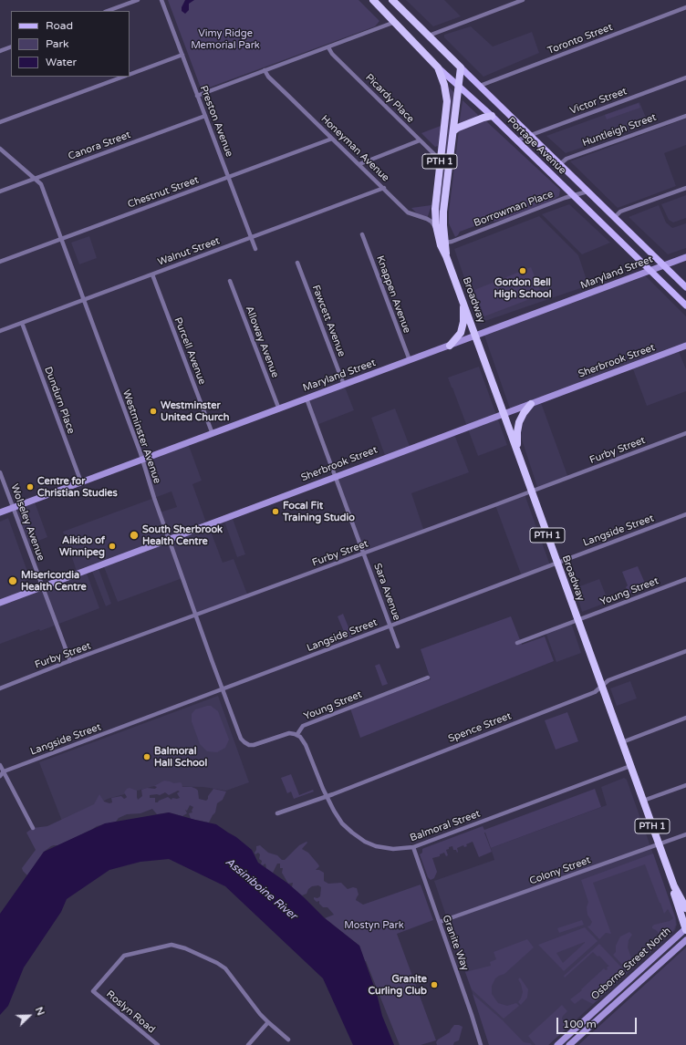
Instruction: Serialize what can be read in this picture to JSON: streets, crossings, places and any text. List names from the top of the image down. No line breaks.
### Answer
{"streets":{"highway":["Portage Avenue","PTH 1","Broadway"],"main road":["Maryland Street","Sherbrook Street","Osborne Street North"],"street":["Toronto Street","Picardy Place","Victor Street","Preston Avenue","Huntleigh Street","Canora Street","Honeyman Avenue","Chestnut Street","Borrowman Place","Walnut Street","Knappen Avenue","Fawcett Avenue","Alloway Avenue","Purcell Avenue","Dundurn Place","Westminster Avenue","Furby Street","Wolseley Avenue","Langside Street","Sara Avenue","Young Street","Spence Street","Balmoral Street","Colony Street","Granite Way","Roslyn Road"]},"crossings":[["Toronto Street","Portage Avenue"],["Picardy Place","Broadway"],["Victor Street","Portage Avenue"],["Preston Avenue","Canora Street"],["Preston Avenue","Chestnut Street"],["Preston Avenue","Walnut Street"],["Huntleigh Street","Portage Avenue"],["Canora Street","Westminster Avenue"],["Portage Avenue","Borrowman Place"],["Portage Avenue","Maryland Street"],["Portage Avenue","Broadway"],["Honeyman Avenue","Chestnut Street"],["Honeyman Avenue","Walnut Street"],["Honeyman Avenue","Broadway"],["Chestnut Street","Westminster Avenue"],["Borrowman Place","Broadway"],["Walnut Street","Purcell Avenue"],["Walnut Street","Dundurn Place"],["Walnut Street","Westminster Avenue"],["Maryland Street","Knappen Avenue"],["Maryland Street","Broadway"],["Maryland Street","Fawcett Avenue"],["Maryland Street","Alloway Avenue"],["Maryland Street","Purcell Avenue"],["Maryland Street","Dundurn Place"],["Maryland Street","Westminster Avenue"],["Maryland Street","Wolseley Avenue"],["Maryland Street","Sara Avenue"],["Broadway","Sherbrook Street"],["Broadway","Furby Street"],["Broadway","Langside Street"],["Broadway","Young Street"],["Broadway","Spence Street"],["Broadway","Balmoral Street"],["Broadway","Colony Street"],["Broadway","Osborne Street North"],["Sherbrook Street","Westminster Avenue"],["Sherbrook Street","Wolseley Avenue"],["Sherbrook Street","Sara Avenue"],["Westminster Avenue","Furby Street"],["Westminster Avenue","Langside Street"],["Westminster Avenue","Young Street"],["Furby Street","Wolseley Avenue"],["Furby Street","Sara Avenue"],["Langside Street","Sara Avenue"],["Young Street","Balmoral Street"],["Spence Street","Balmoral Street"],["Balmoral Street","Granite Way"],["Colony Street","Granite Way"]],"water":["Assiniboine River"],"parks":["Vimy Ridge Memorial Park","Mostyn Park"],"places":["Gordon Bell High School","Westminster United Church","Centre for Christian Studies","Focal Fit Training Studio","South Sherbrook Health Centre","Aikido of Winnipeg","Misericordia Health Centre","Balmoral Hall School","Granite Curling Club"],"legend":["Road","Park","Water"],"scale_bar":"100 m","north":"top right"}
